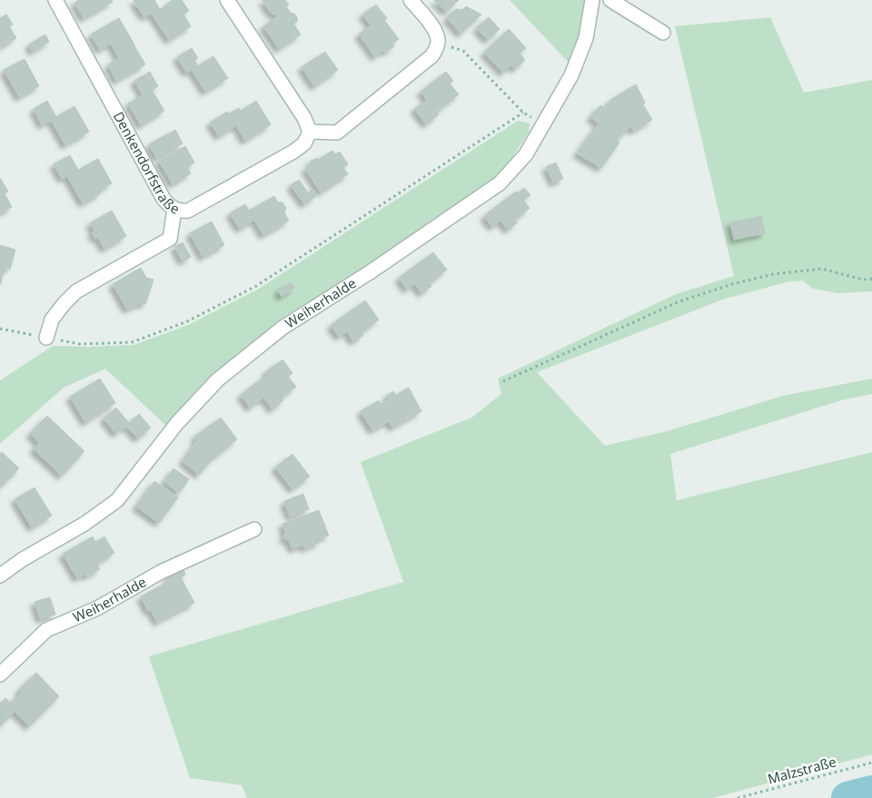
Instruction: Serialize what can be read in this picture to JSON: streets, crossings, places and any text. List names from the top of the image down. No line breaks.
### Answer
{"streets":{"street":["Denkendorfstraße","Weiherhalde"],"path":["Malzstraße"]}}
